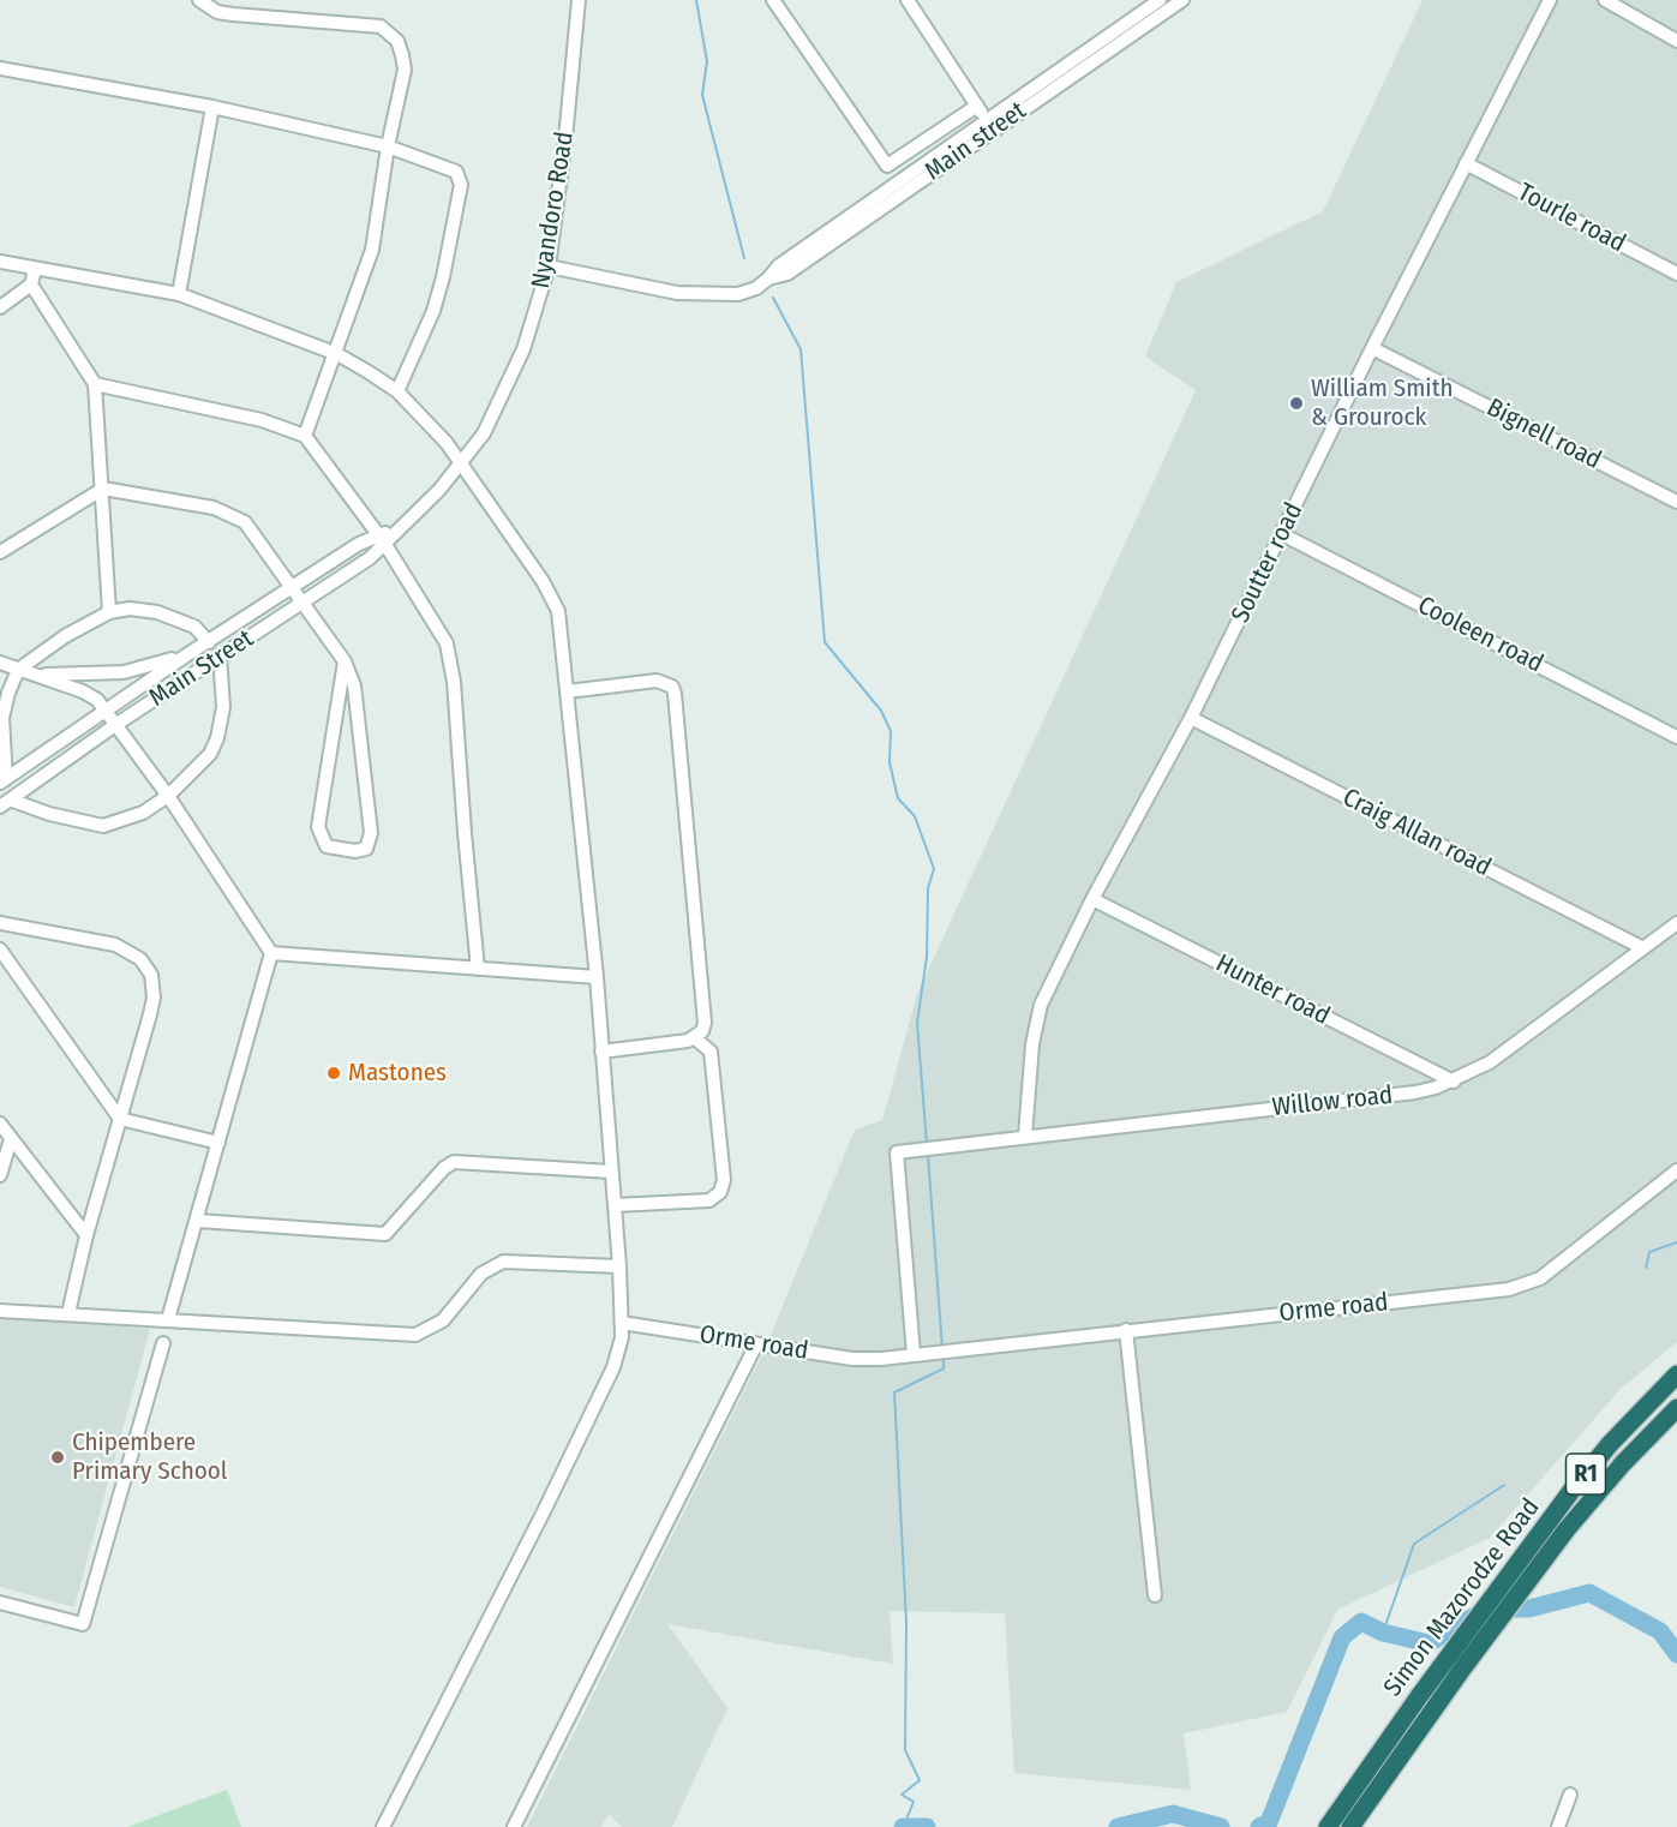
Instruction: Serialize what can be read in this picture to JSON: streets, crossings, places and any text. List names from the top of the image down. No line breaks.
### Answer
{"streets":{"highway":["R1","Simon Mazorodze Road"],"street":["Main street","Nyandoro Road","Tourle road","Bignell road","Soutter road","Cooleen road","Main Street","Craig Allan road","Hunter road","Willow road","Orme road"]},"crossings":[["Main street","Nyandoro Road"],["Nyandoro Road","Main Street"],["Tourle road","Soutter road"],["Bignell road","Soutter road"],["Soutter road","Cooleen road"],["Soutter road","Craig Allan road"],["Soutter road","Hunter road"],["Soutter road","Willow road"],["Craig Allan road","Willow road"],["Hunter road","Willow road"],["Willow road","Orme road"]],"places":["William Smith & Grourock","Mastones","Chipembere Primary School"]}
